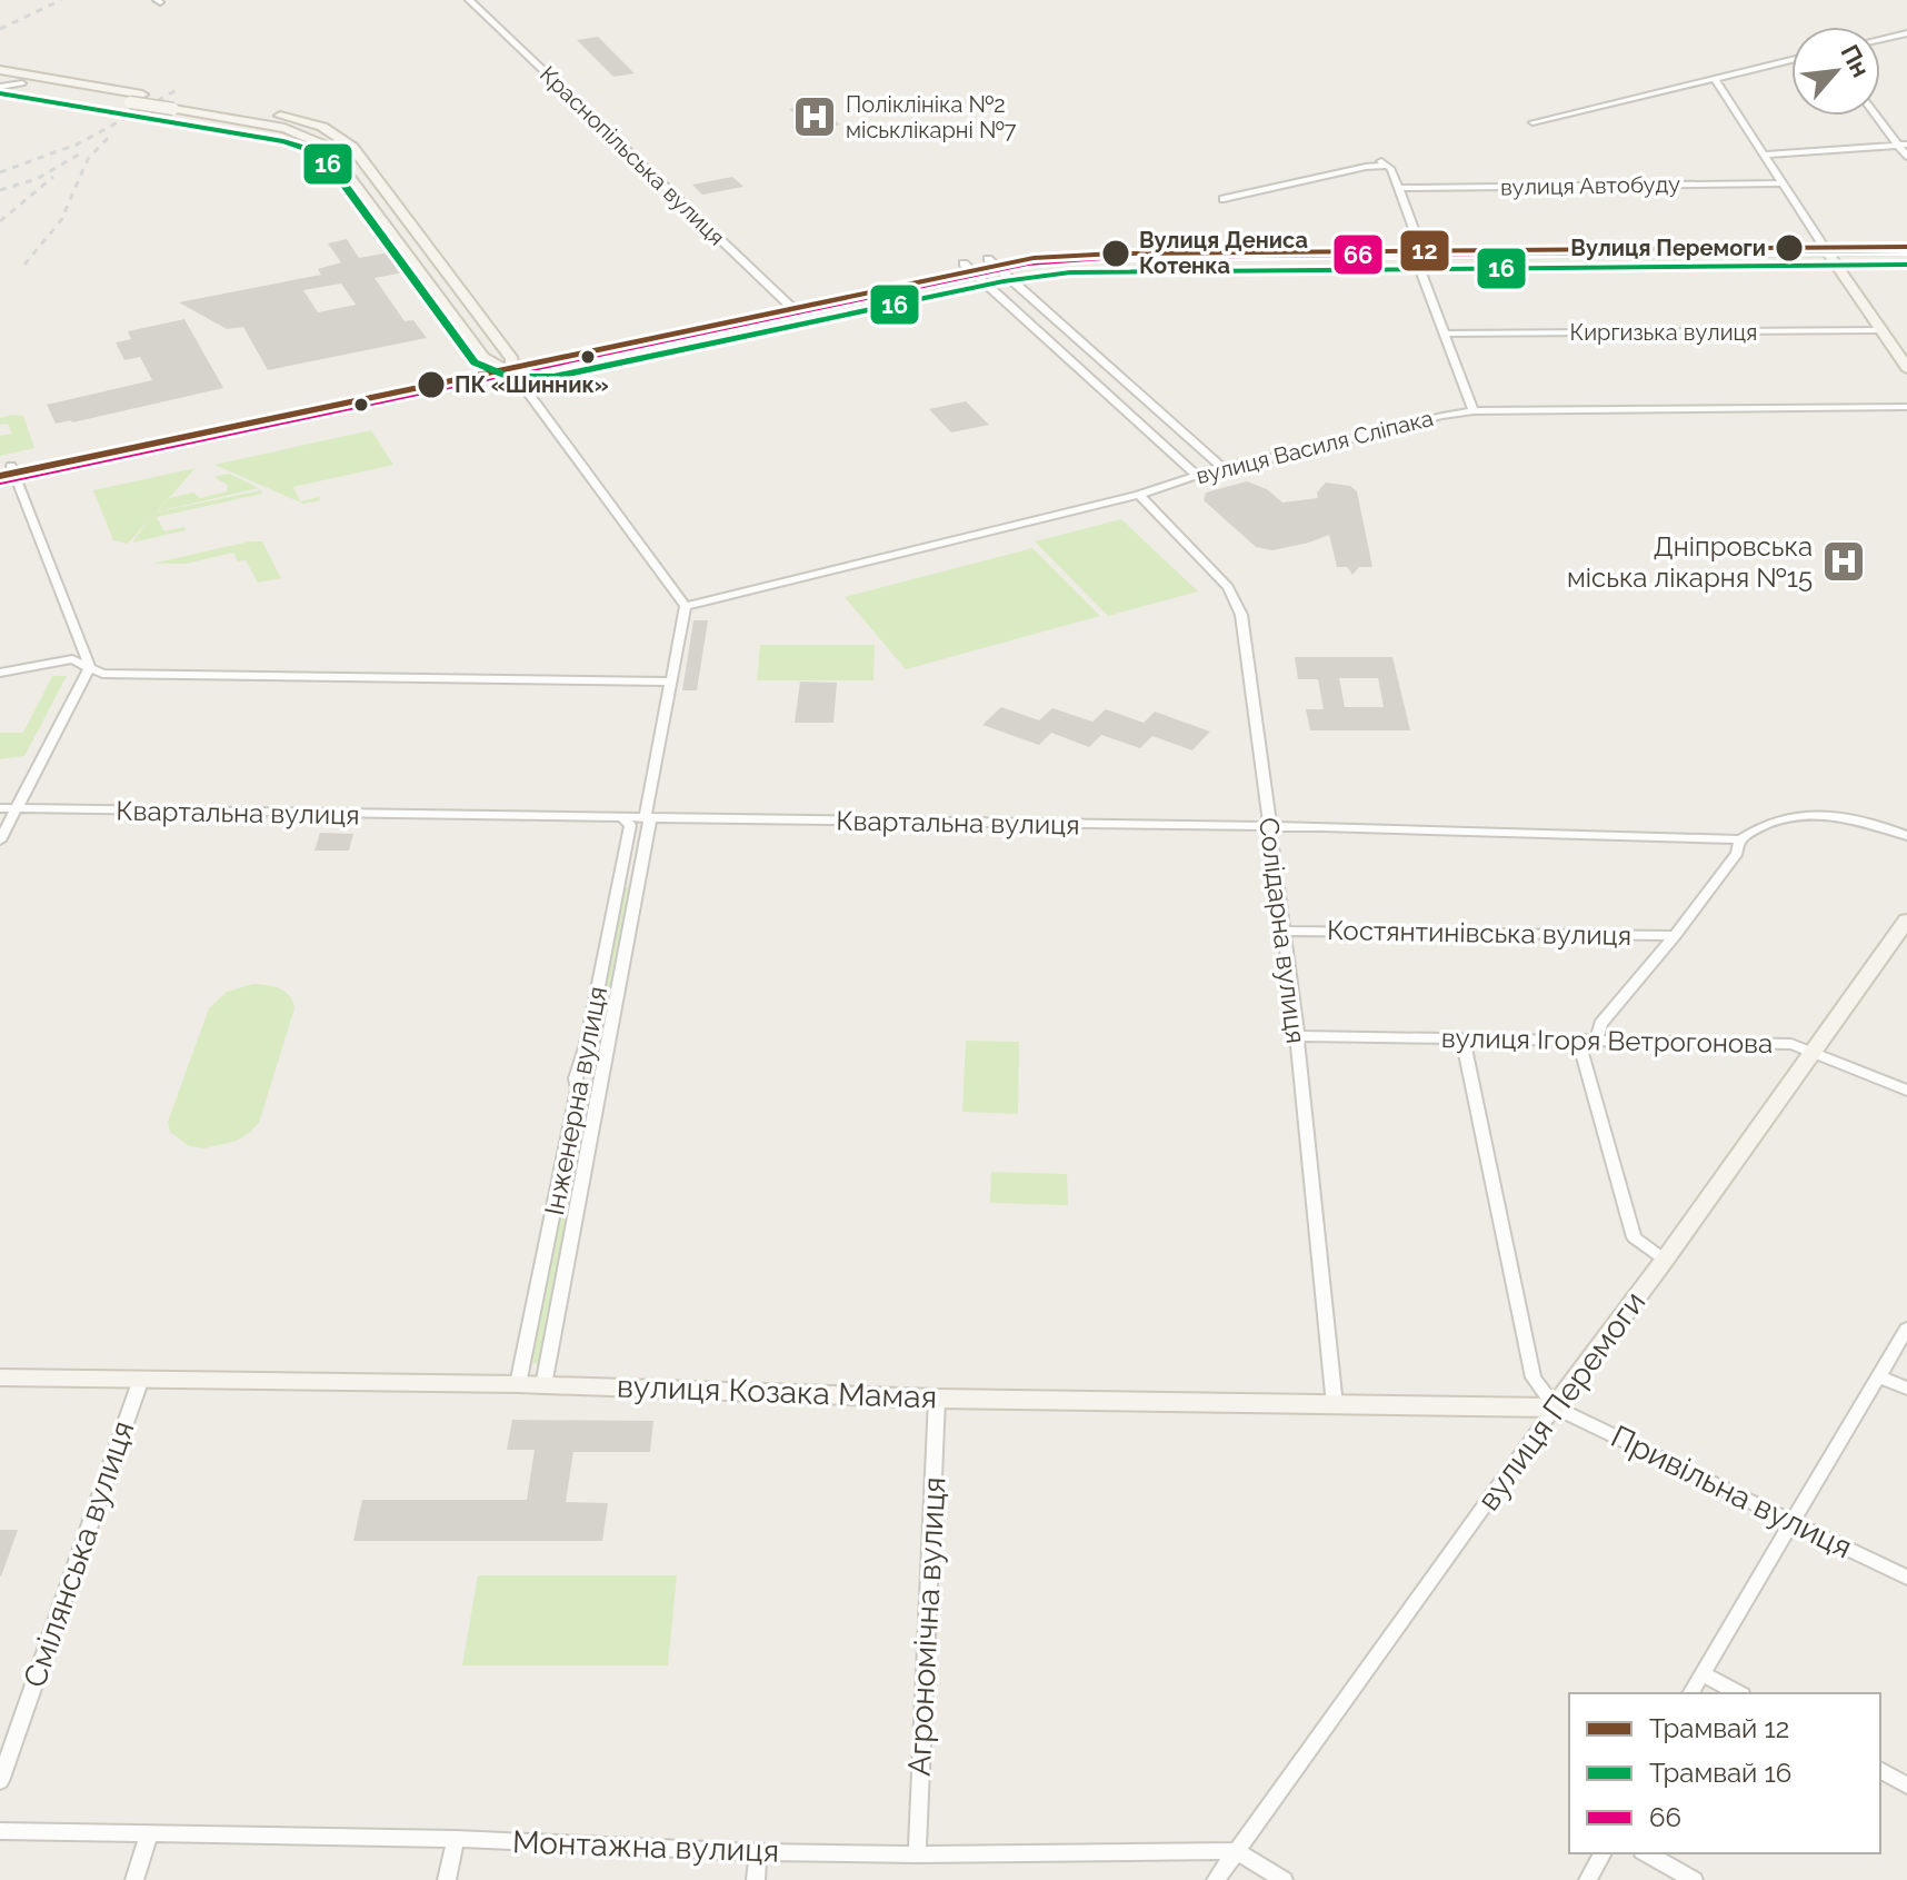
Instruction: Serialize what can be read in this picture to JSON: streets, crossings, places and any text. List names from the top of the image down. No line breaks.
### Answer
{"streets":{"main road":["вулиця Козака Мамая","вулиця Перемоги"],"street":["Краснопільська вулиця","вулиця Автобуду","Киргизька вулиця","вулиця Василя Сліпака","Квартальна вулиця","Солідарна вулиця","Костянтинівська вулиця","вулиця Ігоря Ветрогонова","Інженерна вулиця","Привільна вулиця","Смілянська вулиця","Агрономічна вулиця","Монтажна вулиця"]},"crossings":[["вулиця Василя Сліпака","Солідарна вулиця"],["вулиця Василя Сліпака","Інженерна вулиця"],["Квартальна вулиця","Солідарна вулиця"],["Квартальна вулиця","Інженерна вулиця"],["Солідарна вулиця","Костянтинівська вулиця"],["Солідарна вулиця","вулиця Ігоря Ветрогонова"],["Солідарна вулиця","вулиця Козака Мамая"],["вулиця Ігоря Ветрогонова","вулиця Перемоги"],["Інженерна вулиця","вулиця Козака Мамая"],["вулиця Козака Мамая","вулиця Перемоги"],["вулиця Козака Мамая","Привільна вулиця"],["вулиця Козака Мамая","Смілянська вулиця"],["вулиця Козака Мамая","Агрономічна вулиця"],["вулиця Перемоги","Привільна вулиця"],["вулиця Перемоги","Монтажна вулиця"],["Агрономічна вулиця","Монтажна вулиця"]],"places":{"hospital":["Поліклініка №2 міськлікарні №7","Дніпровська міська лікарня №15"],"other":["Вулиця Перемоги","Вулиця Дениса Котенка","ПК «Шинник»"]},"lines":["tram line 16","tram line 12","transit line 66"],"legend":["Трамвай 12","Трамвай 16","66"],"north":"top right"}
